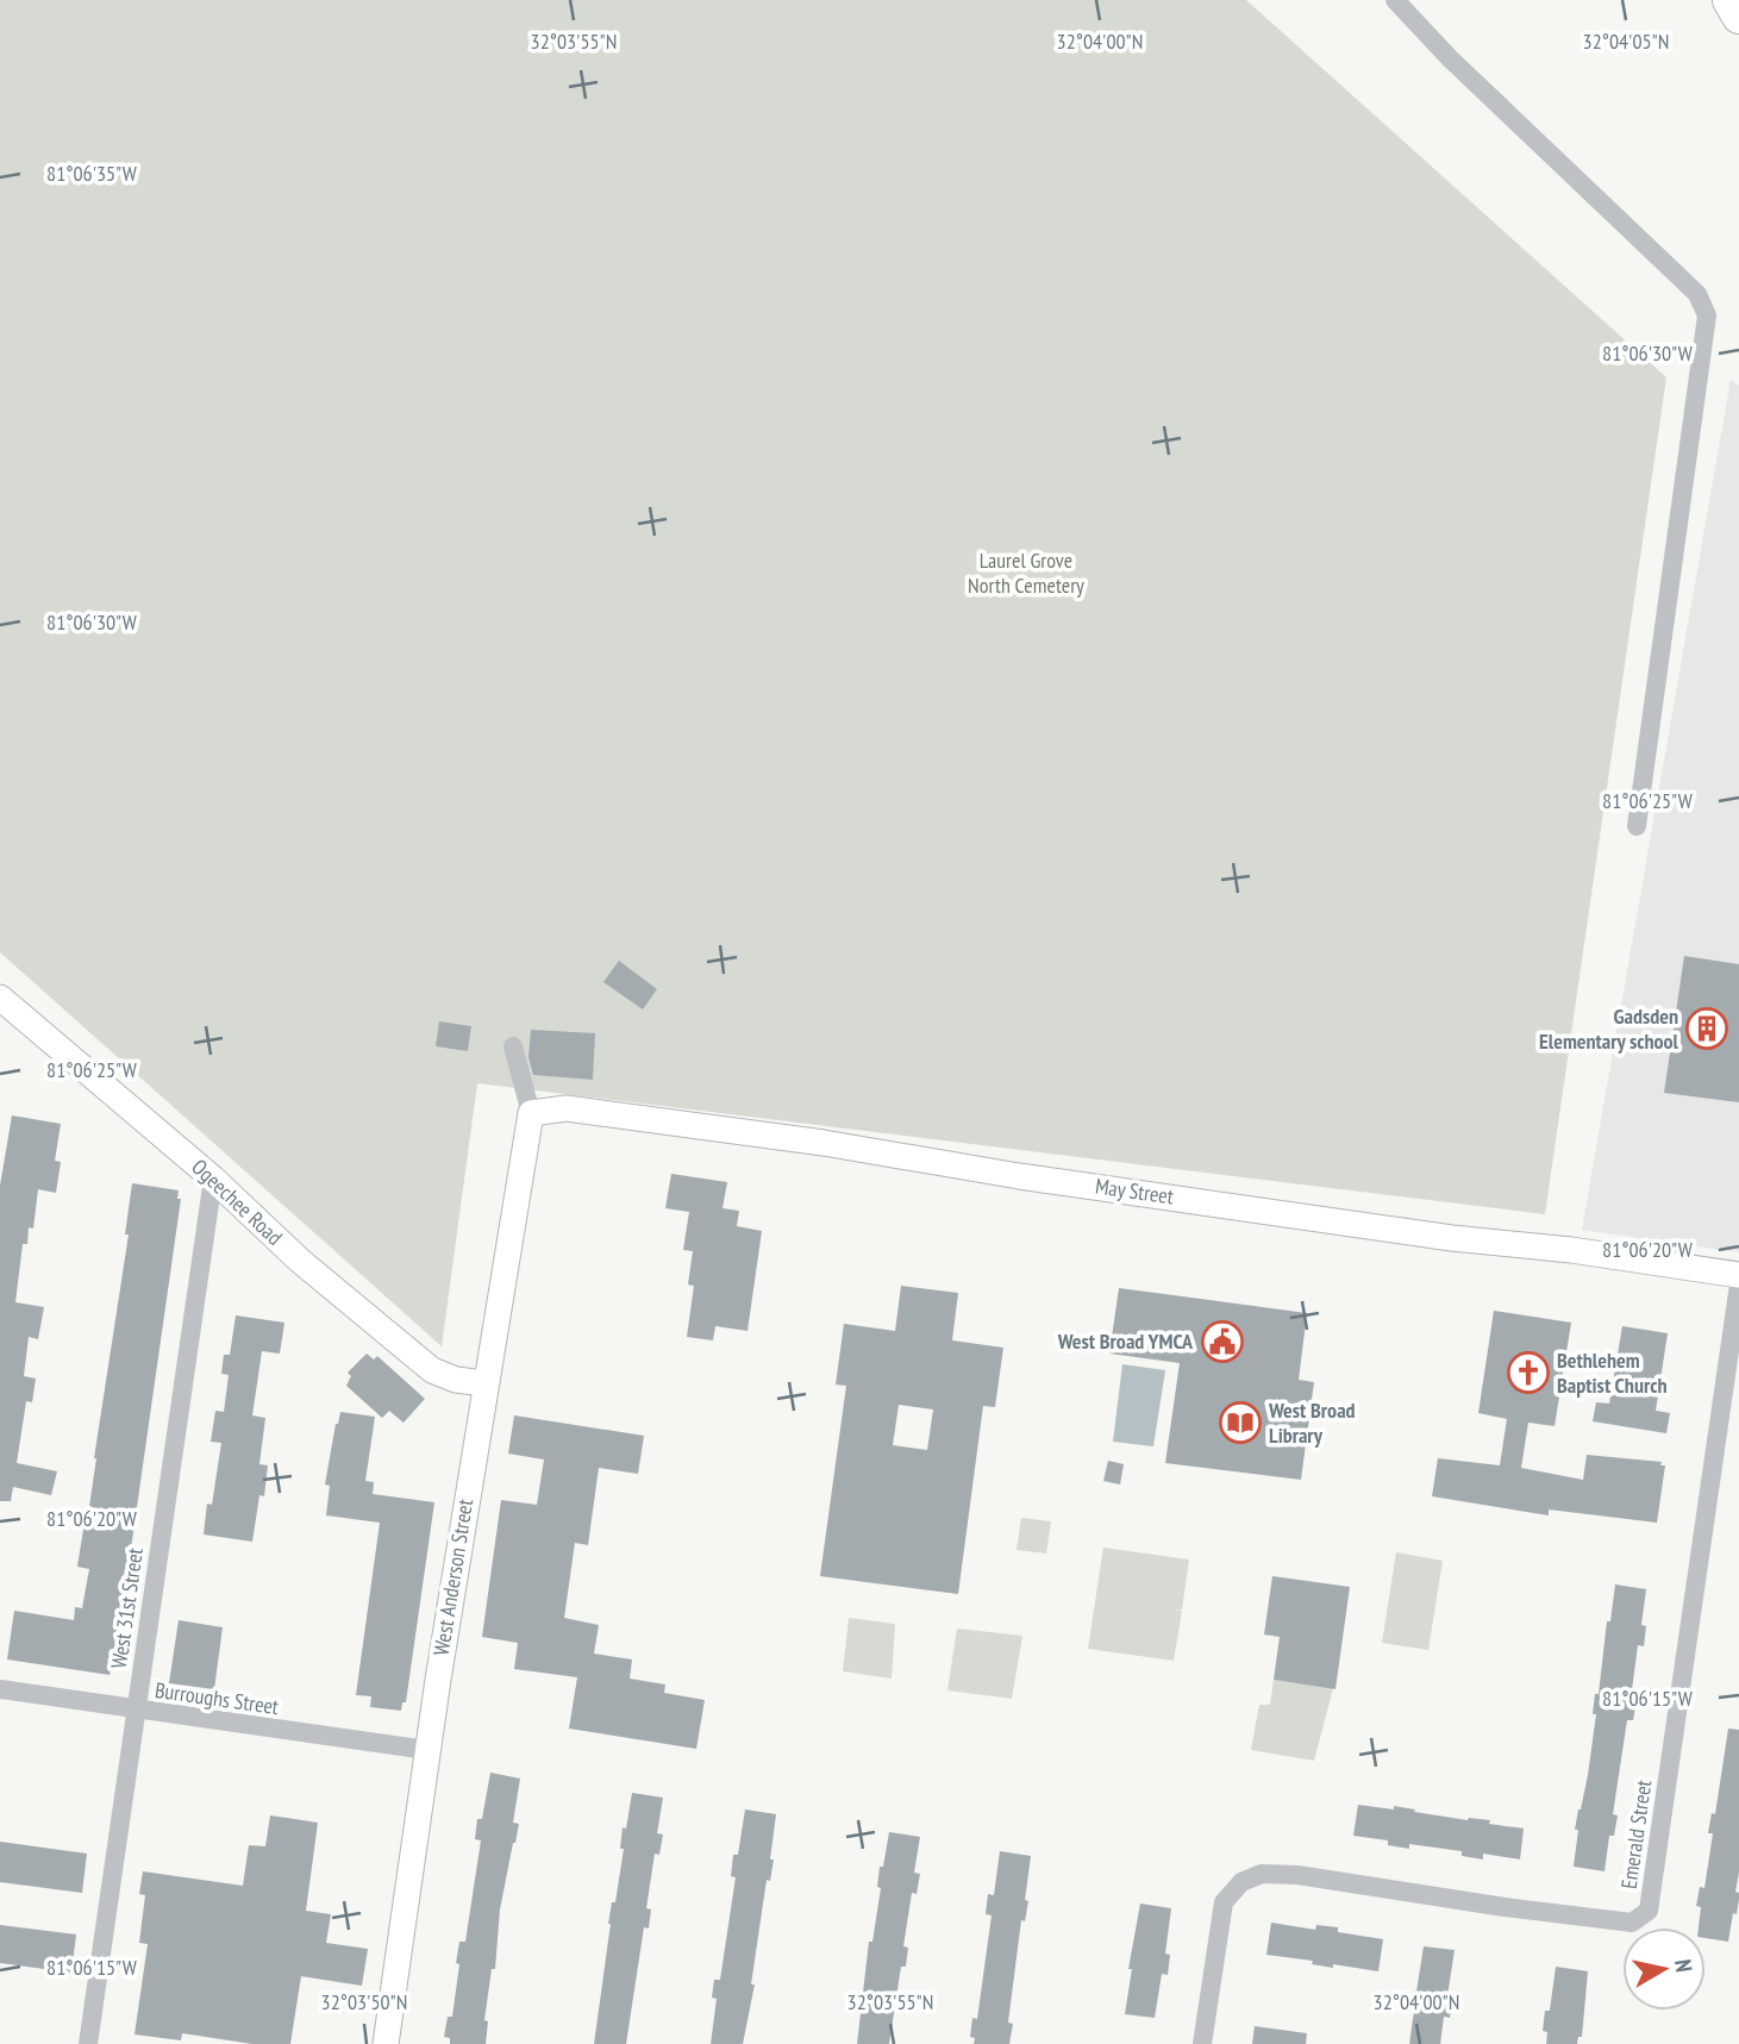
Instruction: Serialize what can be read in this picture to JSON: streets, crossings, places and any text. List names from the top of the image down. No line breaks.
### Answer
{"streets":{"street":["May Street","Ogeechee Road","West Anderson Street","West 31st Street","Burroughs Street","Emerald Street"]},"crossings":[["May Street","West Anderson Street"],["Ogeechee Road","West Anderson Street"],["Ogeechee Road","West 31st Street"],["West Anderson Street","Burroughs Street"],["West 31st Street","Burroughs Street"]],"parks":["Laurel Grove North Cemetery"],"places":{"building":["Gadsden Elementary school"],"public building":["West Broad YMCA"],"church":["Bethlehem Baptist Church"],"library":["West Broad Library"]},"north":"right","coordinates":["32°03'55\"N","32°04'00\"N","32°04'05\"N","81°06'35\"W","81°06'30\"W","81°06'25\"W","81°06'20\"W","81°06'15\"W","32°03'50\"N"]}
